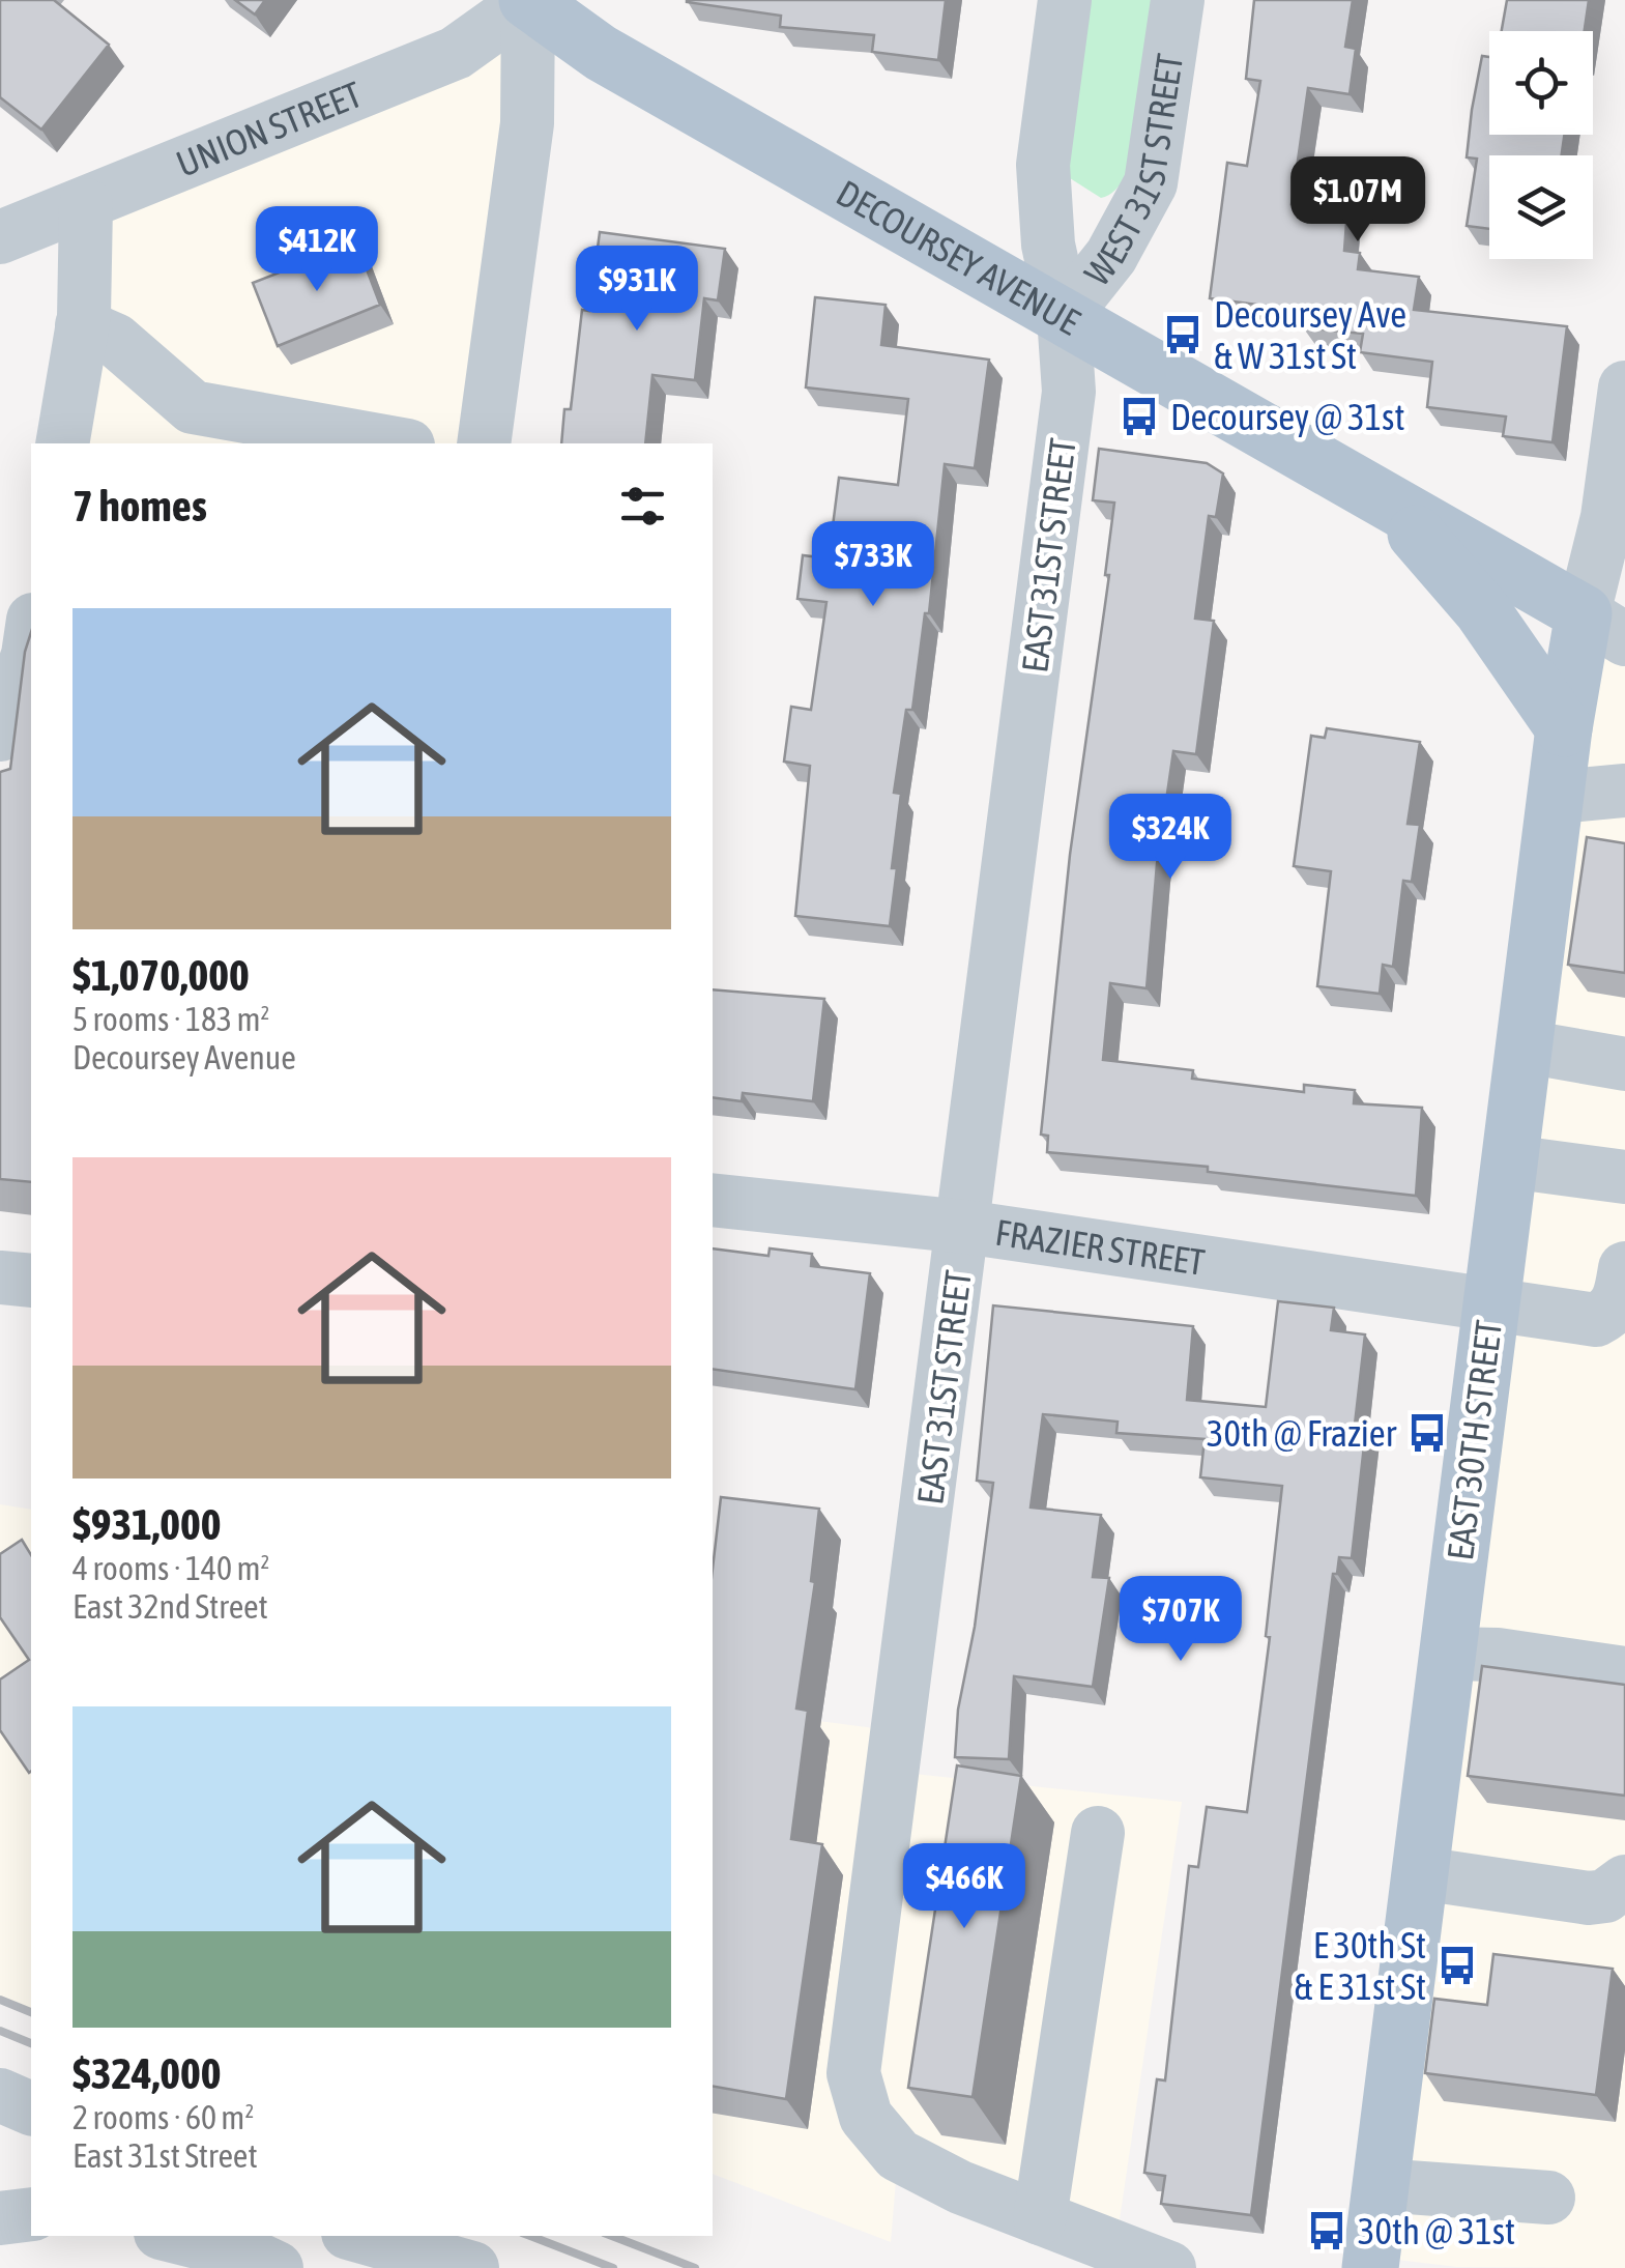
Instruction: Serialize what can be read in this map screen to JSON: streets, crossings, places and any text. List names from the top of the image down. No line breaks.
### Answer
{"streets":{"main road":["DECOURSEY AVENUE","EAST 30TH STREET"],"street":["UNION STREET","WEST 31ST STREET","EAST 31ST STREET","FRAZIER STREET"]},"crossings":[["UNION STREET","DECOURSEY AVENUE"],["WEST 31ST STREET","DECOURSEY AVENUE"],["WEST 31ST STREET","EAST 31ST STREET"],["DECOURSEY AVENUE","EAST 31ST STREET"],["DECOURSEY AVENUE","EAST 30TH STREET"],["EAST 31ST STREET","FRAZIER STREET"],["FRAZIER STREET","EAST 30TH STREET"]],"places":{"bus stop":["Decoursey Ave & W 31st St","Decoursey @ 31st","30th @ Frazier","E 30th St & E 31st St","30th @ 31st"]},"page":{"price":["$1.07M","$412K","$931K","$733K","$324K","$707K","$466K"],"heading":"7 homes","list":[{"name":"$1,070,000","note":"5 rooms · 183 m² · Decoursey Avenue"},{"name":"$931,000","note":"4 rooms · 140 m² · East 32nd Street"},{"name":"$324,000","note":"2 rooms · 60 m² · East 31st Street"}]}}
